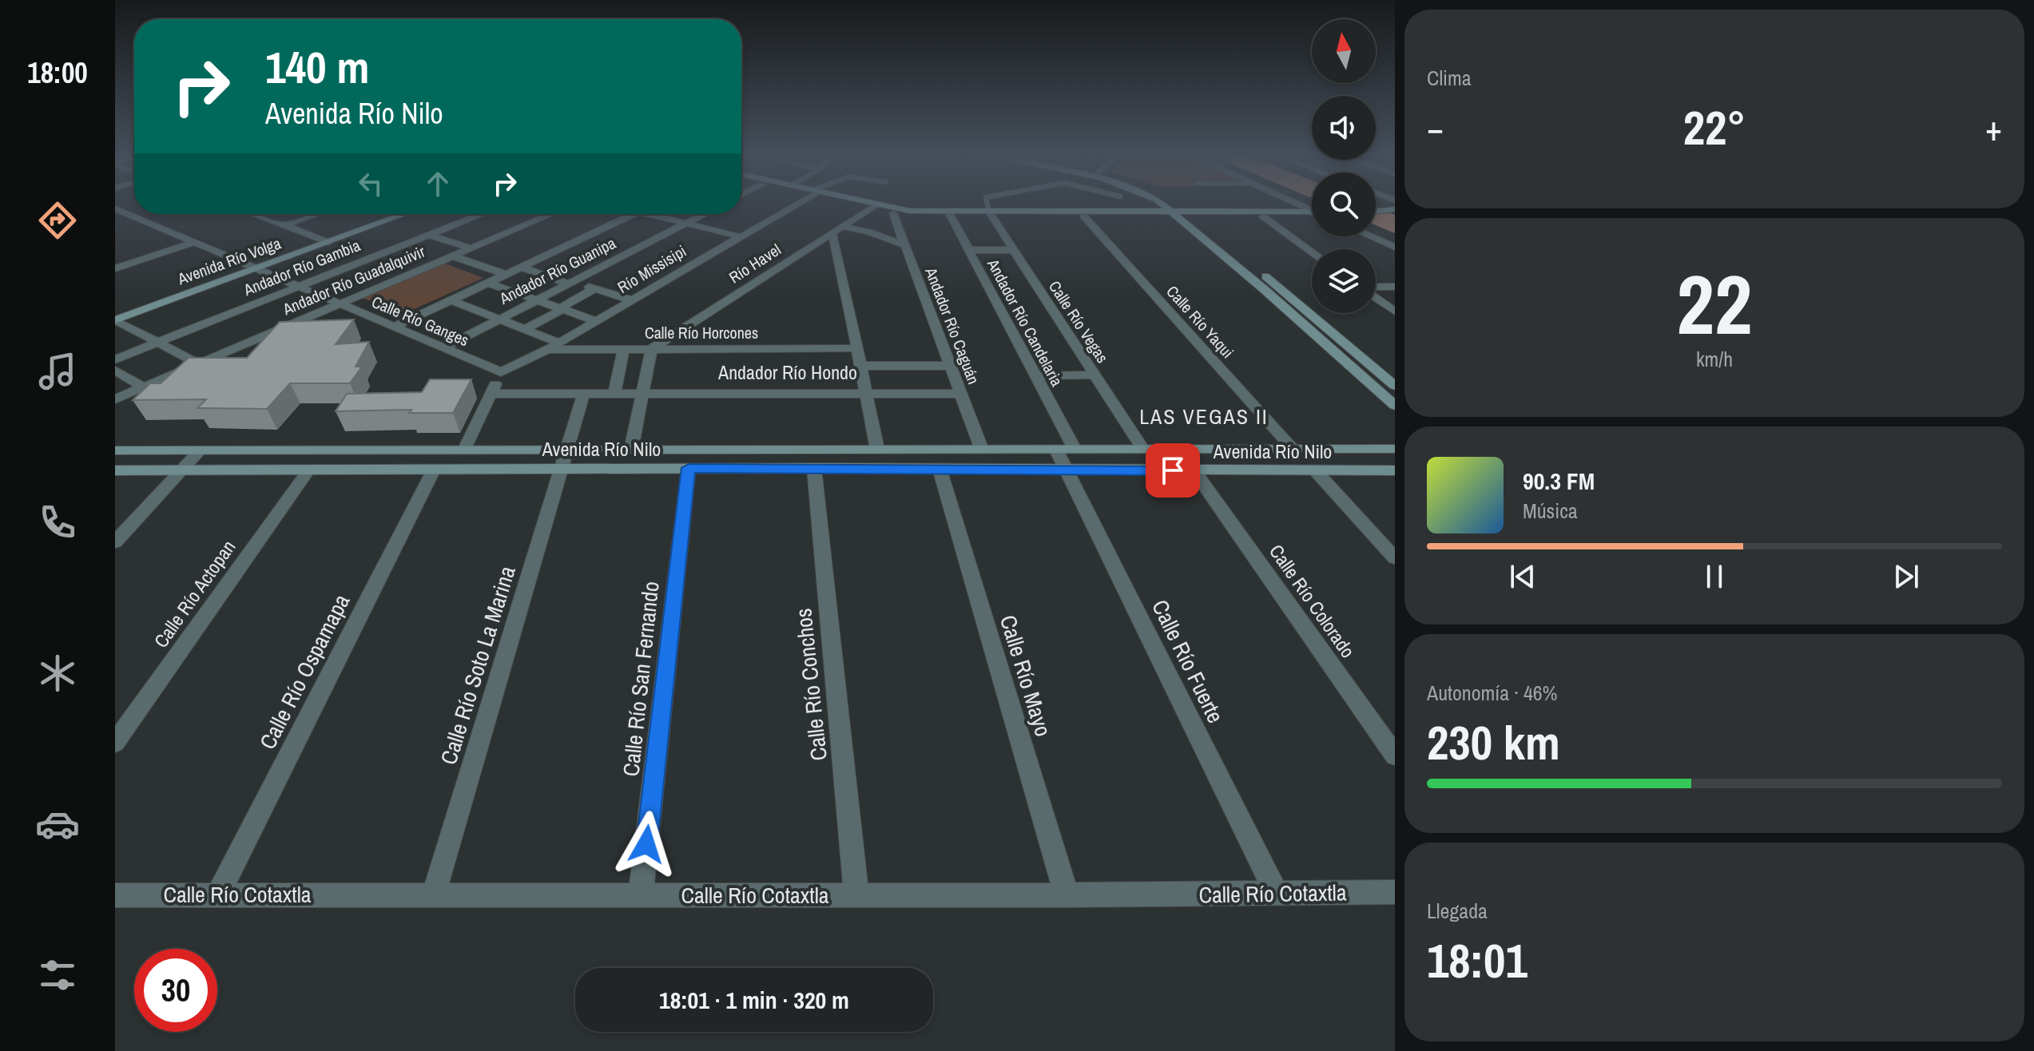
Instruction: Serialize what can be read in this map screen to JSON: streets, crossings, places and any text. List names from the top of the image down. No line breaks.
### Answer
{"streets":{"street":["Avenida Río Volga","Río Havel","Andador Río Gambia","Río Missisipi","Andador Río Guanipa","Andador Río Guadalquivir","Calle Río Ganges","Calle Río Vegas","Calle Río Yaqui","Andador Río Candelaria","Andador Río Caguán","Calle Río Horcones","Andador Río Hondo","Avenida Río Nilo","Calle Río Actopan","Calle Río Colorado","Calle Río Fuerte","Calle Río Soto La Marina","Calle Río Ospamapa","Calle Río Mayo","Calle Río San Fernando","Calle Río Conchos","Calle Río Cotaxtla"]},"crossings":[["Avenida Río Volga","Calle Río Ganges"],["Río Havel","Calle Río Horcones"],["Andador Río Gambia","Calle Río Ganges"],["Río Missisipi","Calle Río Ganges"],["Río Missisipi","Calle Río Horcones"],["Andador Río Guanipa","Calle Río Ganges"],["Andador Río Guadalquivir","Calle Río Ganges"],["Calle Río Vegas","Avenida Río Nilo"],["Calle Río Yaqui","Avenida Río Nilo"],["Andador Río Candelaria","Avenida Río Nilo"],["Andador Río Candelaria","Calle Río Fuerte"],["Andador Río Caguán","Andador Río Hondo"],["Andador Río Caguán","Avenida Río Nilo"],["Andador Río Hondo","Calle Río Soto La Marina"],["Avenida Río Nilo","Calle Río Actopan"],["Avenida Río Nilo","Calle Río Colorado"],["Avenida Río Nilo","Calle Río Fuerte"],["Avenida Río Nilo","Calle Río Soto La Marina"],["Avenida Río Nilo","Calle Río Ospamapa"],["Avenida Río Nilo","Calle Río Mayo"],["Avenida Río Nilo","Calle Río San Fernando"],["Avenida Río Nilo","Calle Río Conchos"],["Calle Río Fuerte","Calle Río Cotaxtla"],["Calle Río Soto La Marina","Calle Río Cotaxtla"],["Calle Río Ospamapa","Calle Río Cotaxtla"],["Calle Río Mayo","Calle Río Cotaxtla"],["Calle Río San Fernando","Calle Río Cotaxtla"],["Calle Río Conchos","Calle Río Cotaxtla"]],"districts":["LAS VEGAS II"],"north":"top","page":{"tabs":"18:00","tile":["Clima",["22","km/h"],["Autonomía · 46%","230 km"],["Llegada","18:01"]],"turn":["140 m","Avenida Río Nilo"],"heat":["−","22°","+"],"song":["90.3 FM","Música"],"limit":"30","trip":"18:01 · 1 min · 320 m"}}
